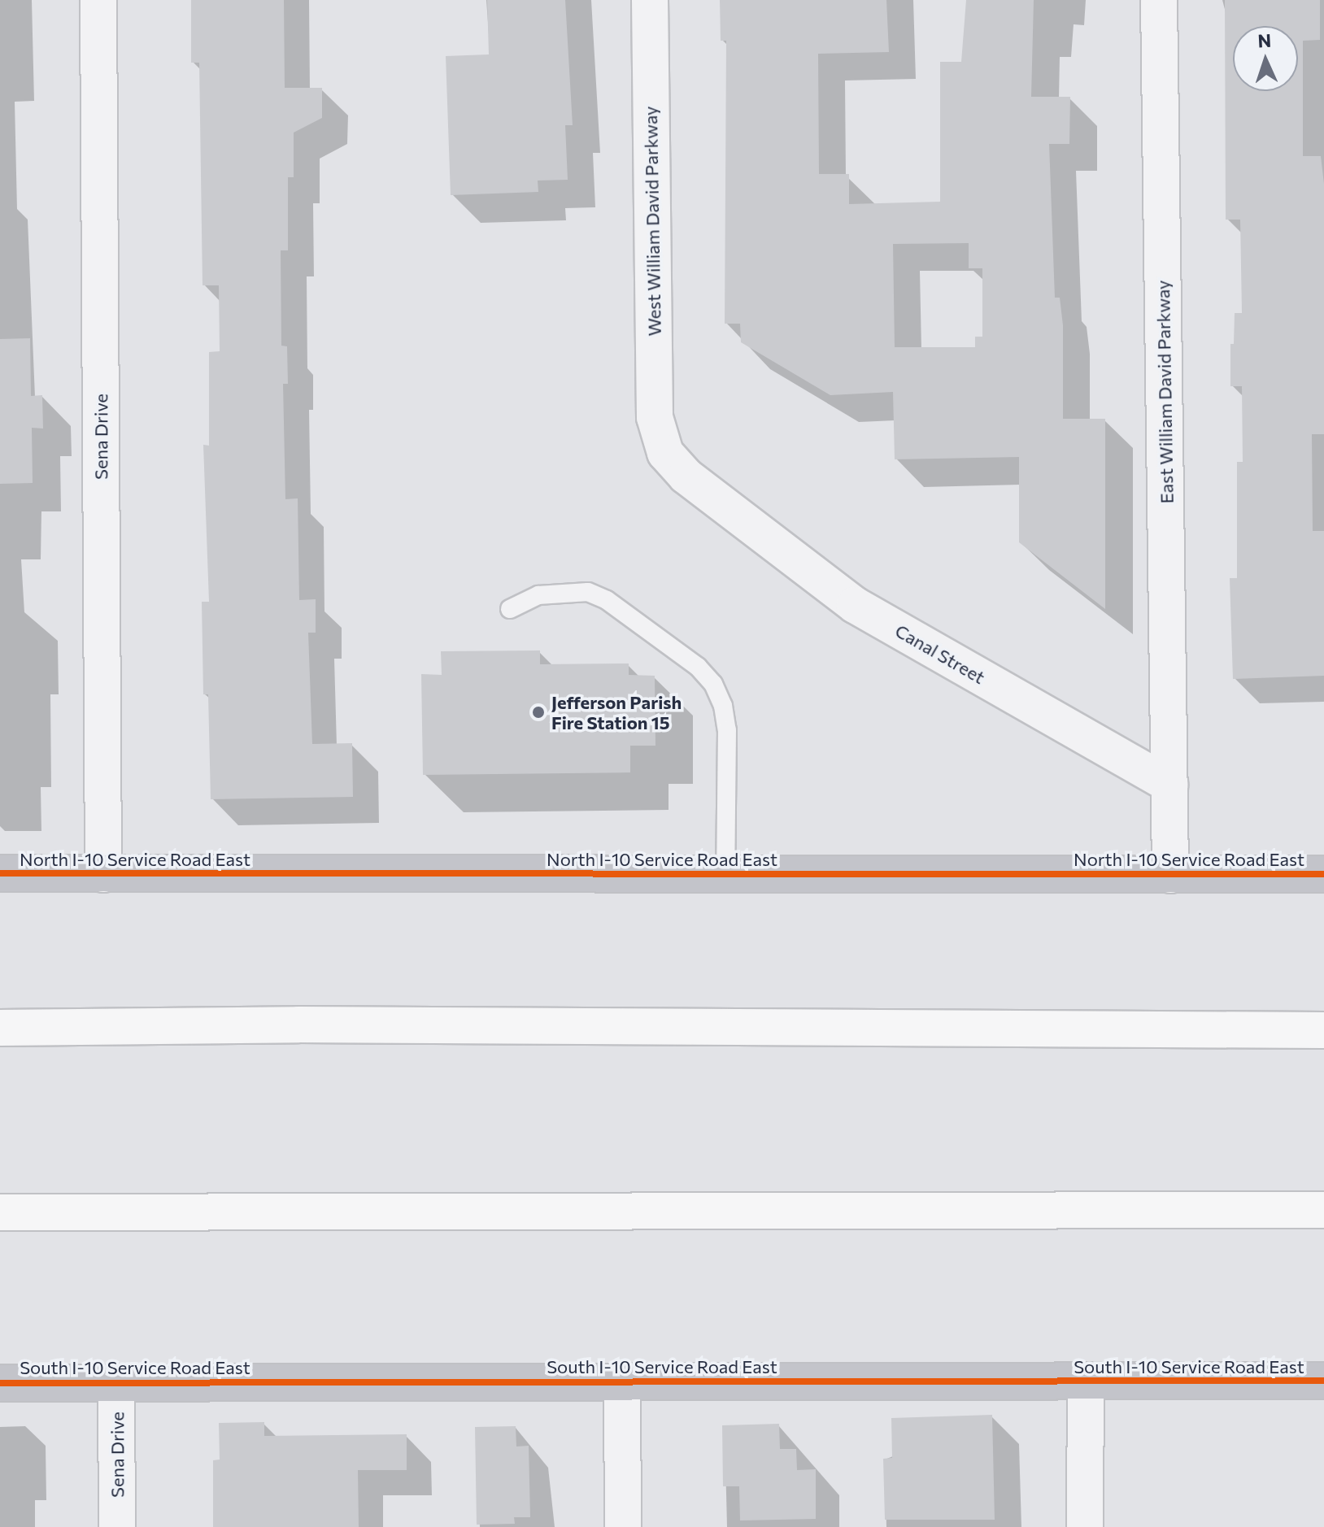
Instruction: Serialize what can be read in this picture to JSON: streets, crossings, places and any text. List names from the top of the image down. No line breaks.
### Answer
{"streets":{"street":["West William David Parkway","East William David Parkway","Sena Drive","Canal Street","North I-10 Service Road East","South I-10 Service Road East"]},"crossings":[["West William David Parkway","Canal Street"],["East William David Parkway","Canal Street"],["Sena Drive","North I-10 Service Road East"],["Sena Drive","South I-10 Service Road East"]],"places":["Jefferson Parish Fire Station 15"],"north":"top"}
